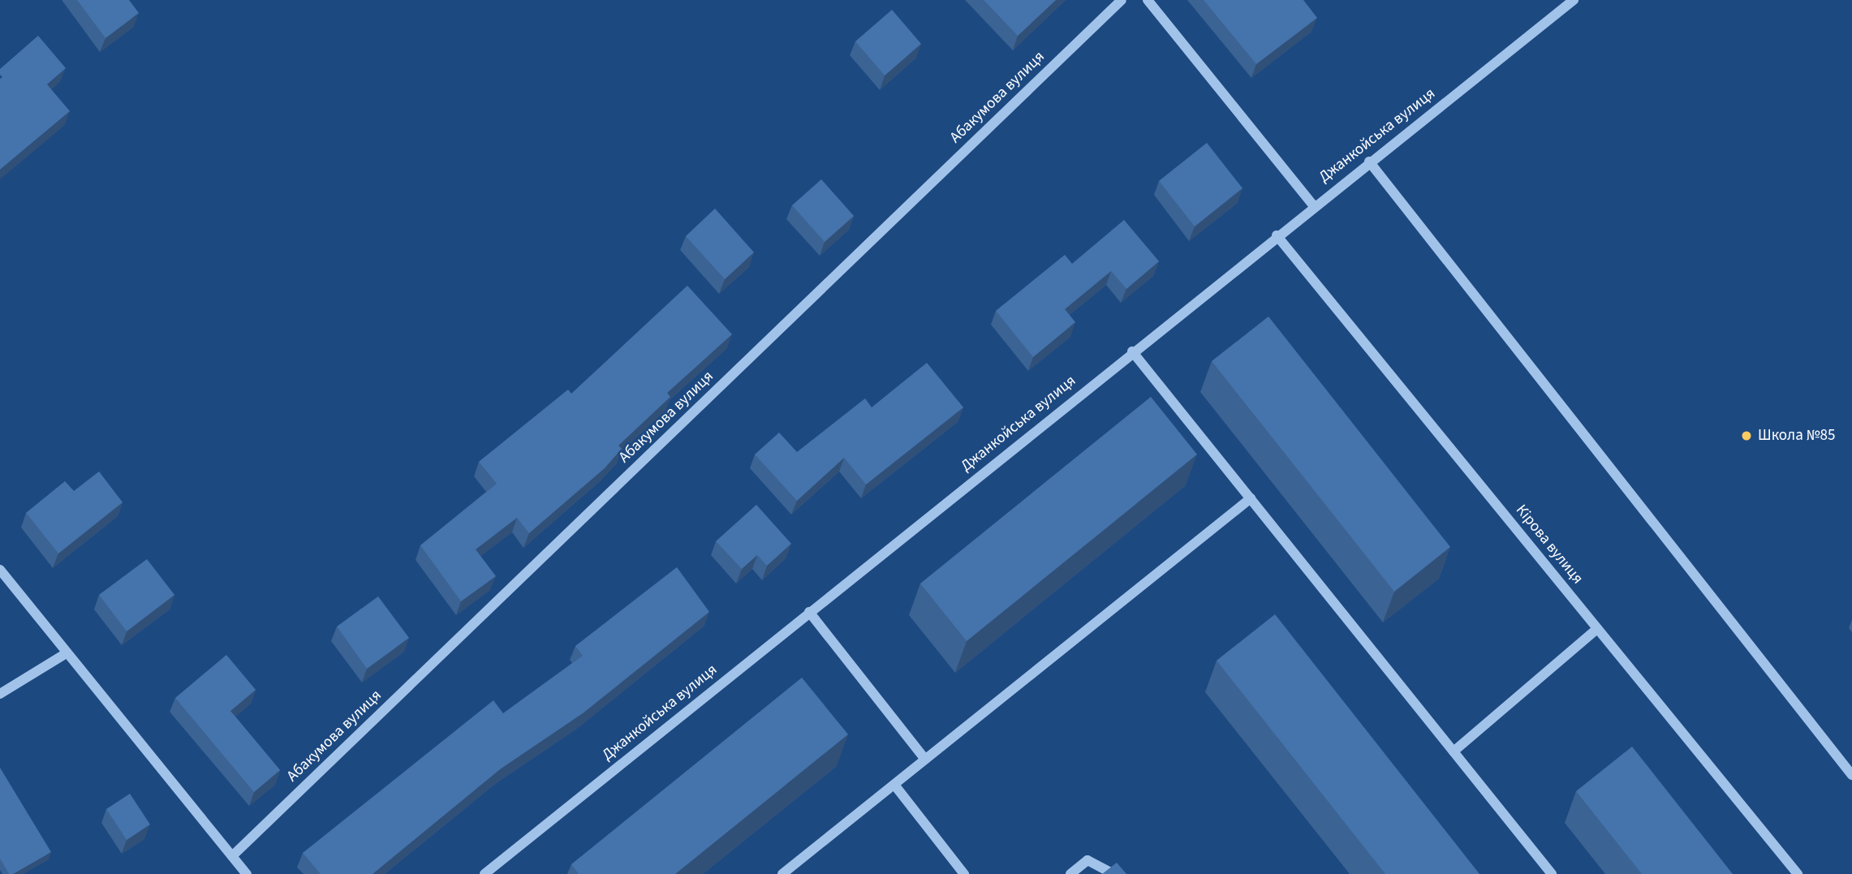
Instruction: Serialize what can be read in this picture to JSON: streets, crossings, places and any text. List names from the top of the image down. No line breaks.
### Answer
{"streets":{"street":["Абакумова вулиця","Джанкойська вулиця","Кірова вулиця"]},"crossings":[["Джанкойська вулиця","Кірова вулиця"]],"places":["Школа №85"]}
